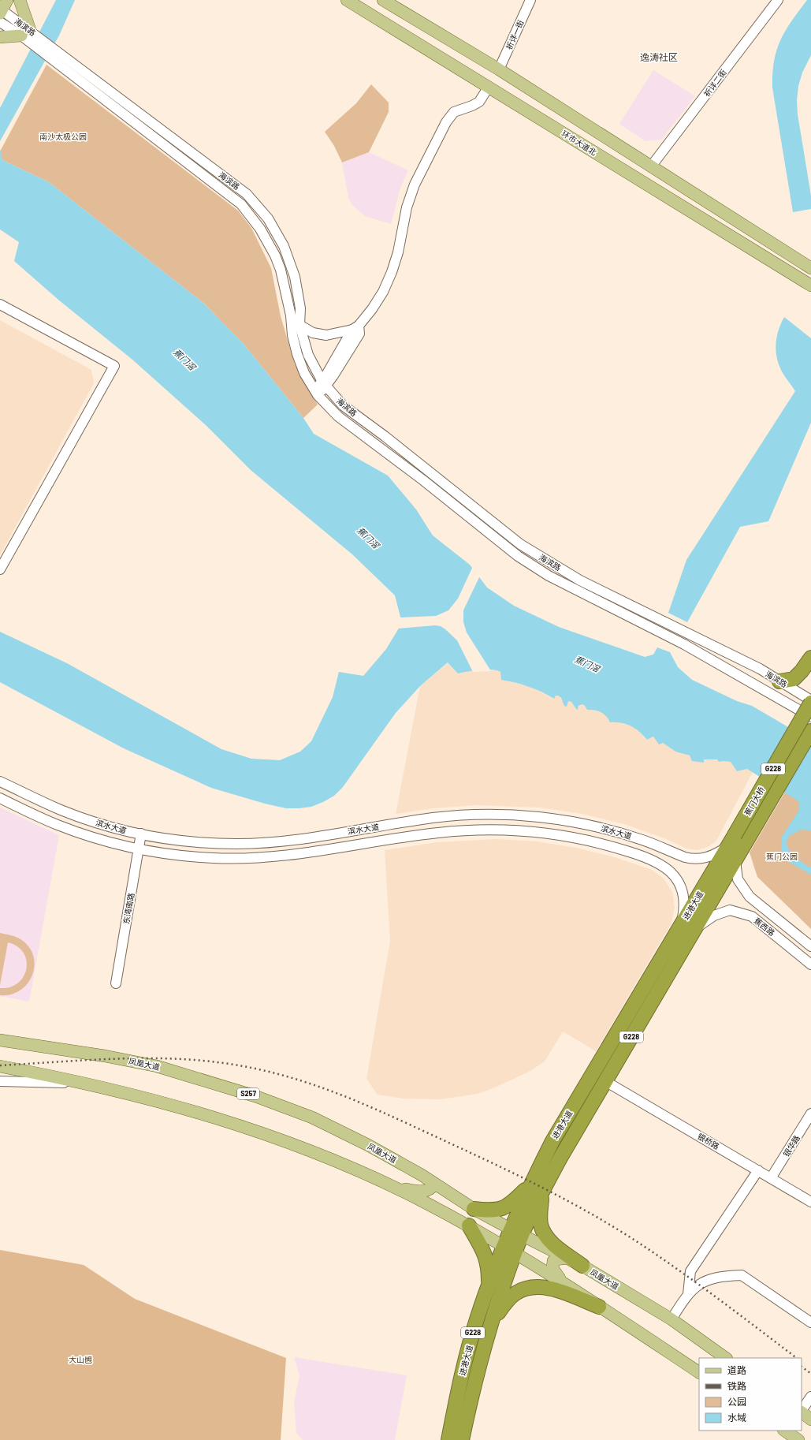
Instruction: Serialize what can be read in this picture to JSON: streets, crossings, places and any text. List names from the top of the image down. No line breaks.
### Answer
{"streets":{"highway":["G228","蕉门大桥","进港大道"],"main road":["环市大道北","凤凰大道","S257"],"street":["海滨路","祈详一街","祈详二街","滨水大道","东湾南路","蕉西路","银桥路","银华路"]},"crossings":[["海滨路","蕉门大桥"],["蕉门大桥","滨水大道"],["蕉门大桥","进港大道"],["滨水大道","进港大道"],["滨水大道","东湾南路"],["进港大道","蕉西路"],["进港大道","凤凰大道"],["进港大道","银桥路"],["银桥路","银华路"]],"districts":["逸涛社区"],"water":["蕉门滘"],"parks":["南沙太极公园","蕉门公园","大山乸"],"legend":["道路","铁路","公园","水域"]}
